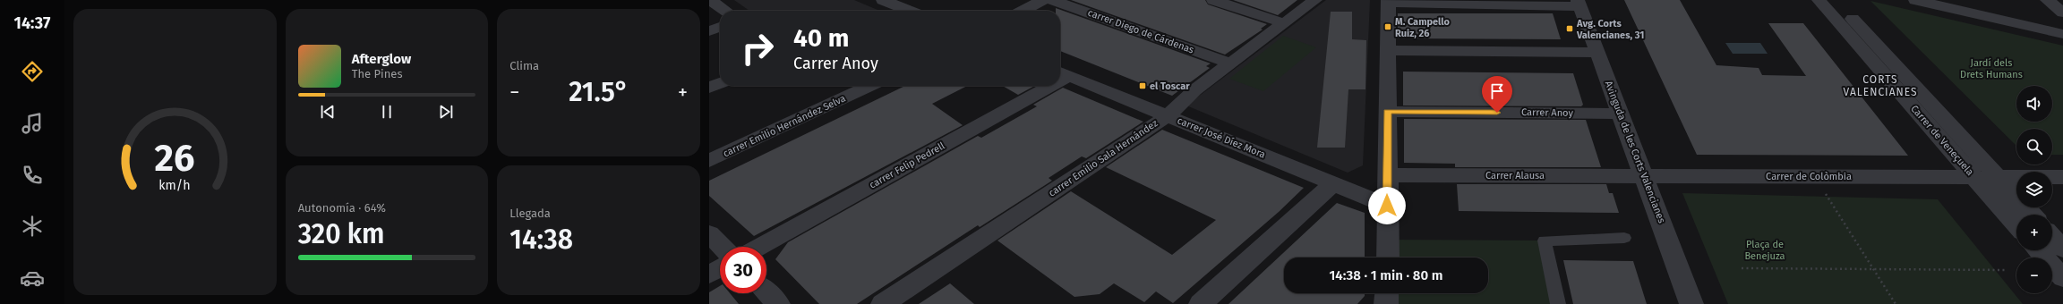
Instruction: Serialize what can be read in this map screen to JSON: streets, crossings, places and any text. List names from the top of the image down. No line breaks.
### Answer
{"streets":{"street":["carrer Diego de Cárdenas","Carrer Anoy","carrer Emilio Hernández Selva","carrer José Díez Mora","Carrer de Veneçuela","Avinguda de les Corts Valencianes","carrer Emilio Sala Hernández","carrer Felip Pedrell","Carrer Alausa","Carrer de Colòmbia"]},"crossings":[["carrer Diego de Cárdenas","carrer Emilio Sala Hernández"],["Carrer Anoy","Avinguda de les Corts Valencianes"],["carrer José Díez Mora","carrer Emilio Sala Hernández"],["Carrer de Veneçuela","Carrer de Colòmbia"],["Avinguda de les Corts Valencianes","Carrer Alausa"],["Avinguda de les Corts Valencianes","Carrer de Colòmbia"],["Carrer Alausa","Carrer de Colòmbia"]],"districts":["CORTS VALENCIANES"],"parks":["Jardí dels Drets Humans","Plaça de Benejuza"],"places":{"transit":["M. Campello Ruiz, 26","Avg. Corts Valencianes, 31","el Toscar"]},"page":{"tabs":"14:37","tile":["Clima",["Autonomía · 64%","320 km"],["Llegada","14:38"]],"turn":["40 m","Carrer Anoy"],"song":["Afterglow","The Pines"],"heat":["−","21.5°","+"],"map_buttons":["+","−"],"limit":"30","trip":"14:38 · 1 min · 80 m","gauge":["26","km/h"]}}
